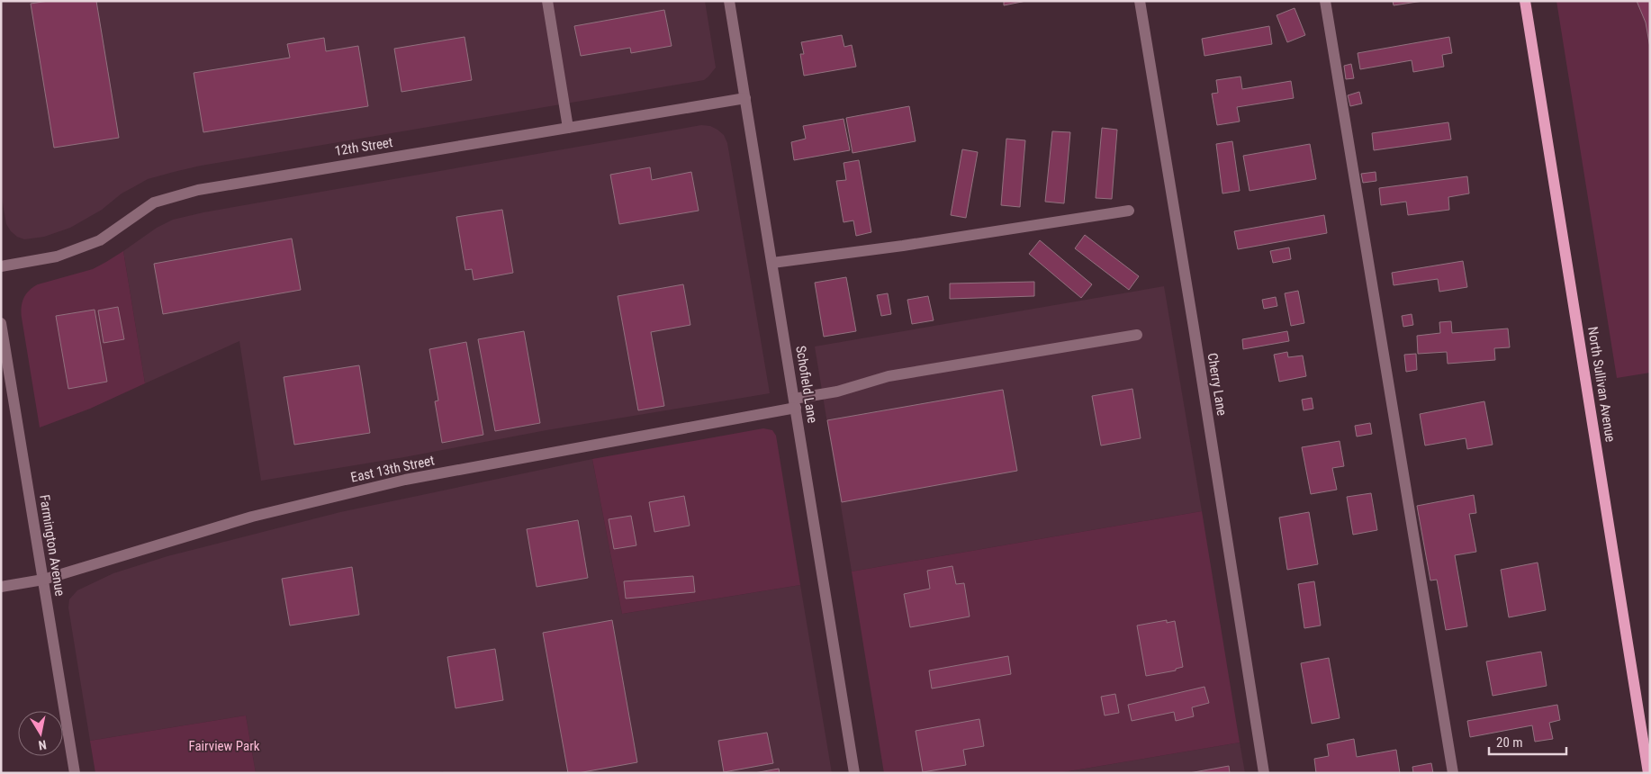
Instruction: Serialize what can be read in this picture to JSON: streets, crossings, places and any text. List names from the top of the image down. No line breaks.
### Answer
{"streets":{"main road":["North Sullivan Avenue"],"street":["12th Street","Schofield Lane","Cherry Lane","East 13th Street","Farmington Avenue"]},"crossings":[["12th Street","Schofield Lane"],["Schofield Lane","East 13th Street"],["East 13th Street","Farmington Avenue"]],"parks":["Fairview Park"],"scale_bar":"20 m","north":"bottom"}
